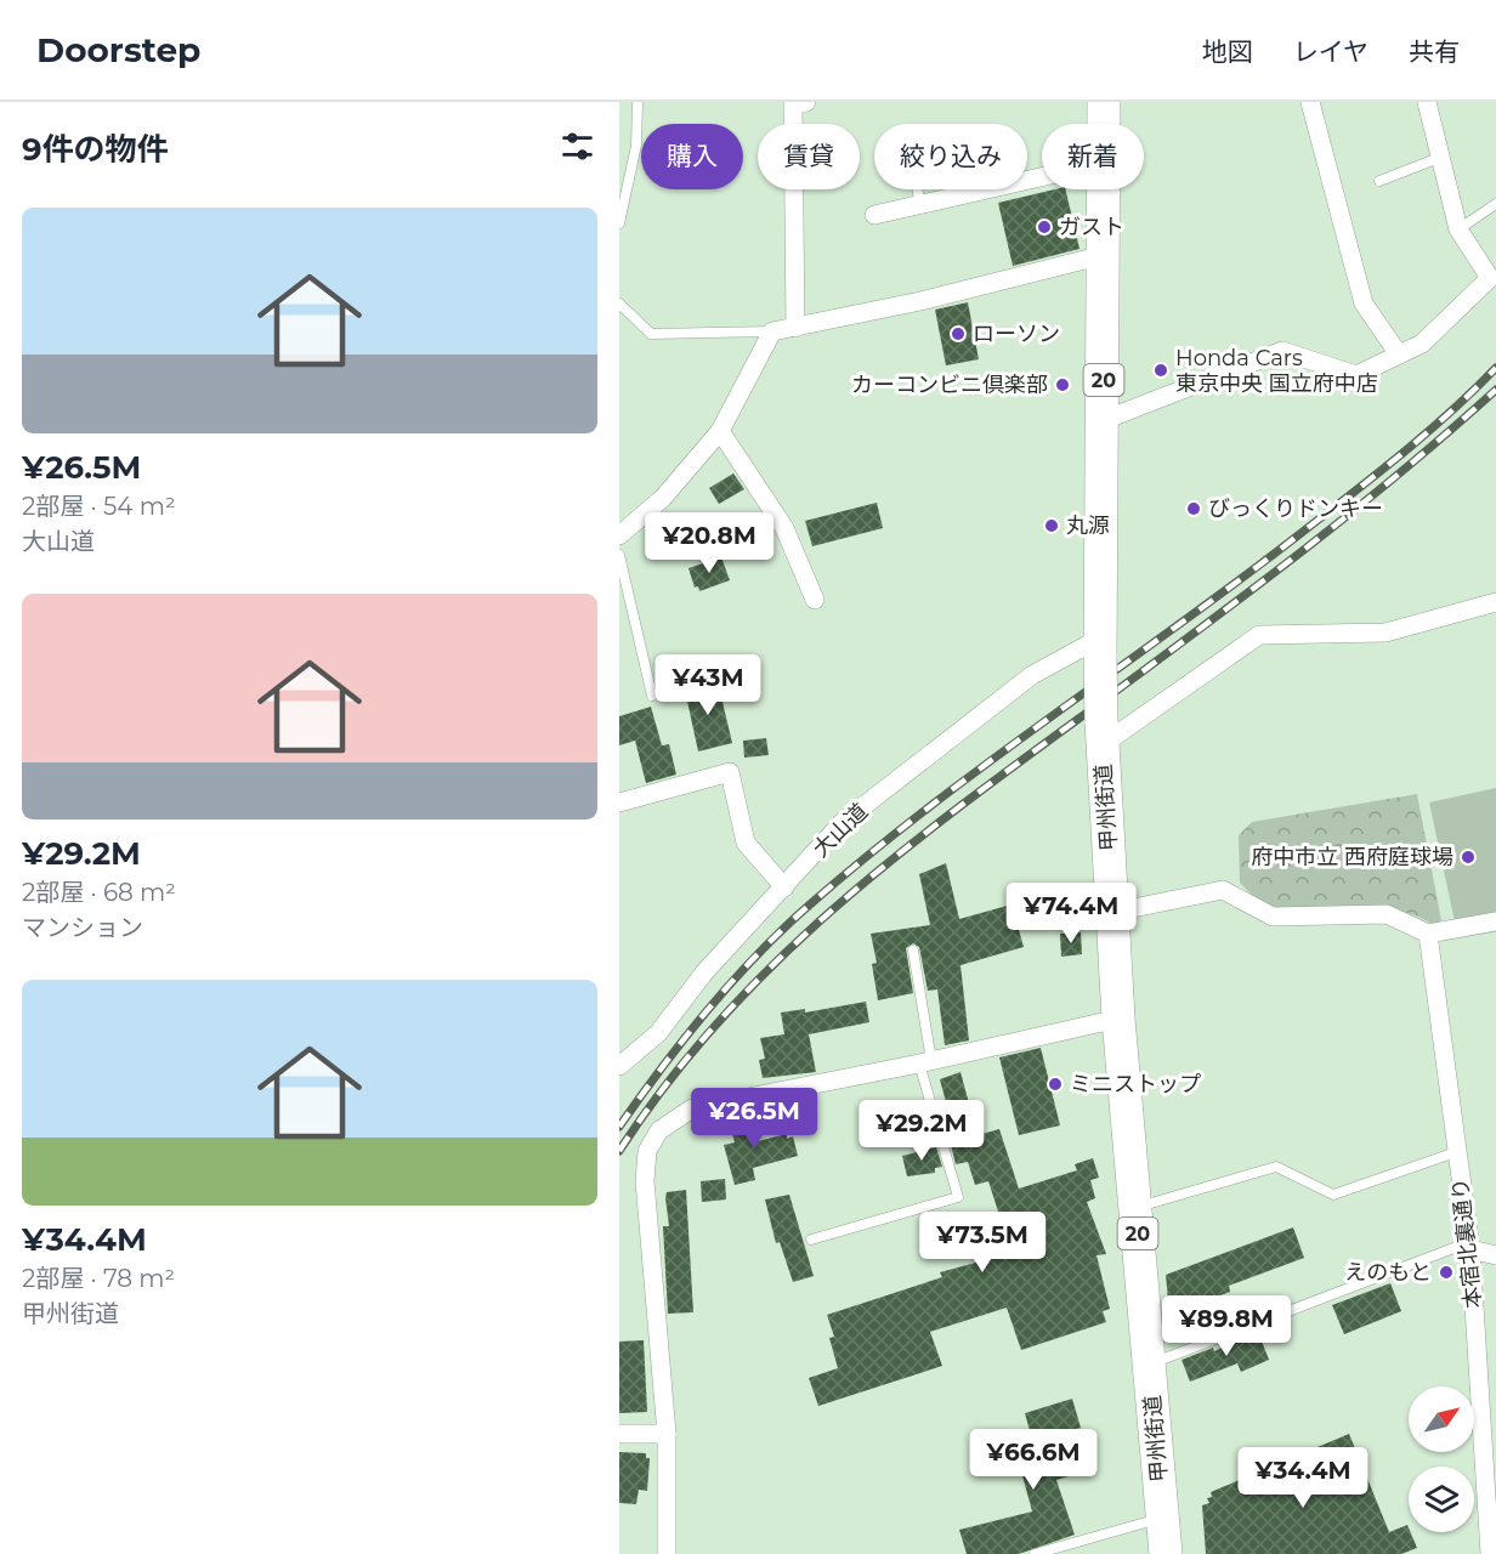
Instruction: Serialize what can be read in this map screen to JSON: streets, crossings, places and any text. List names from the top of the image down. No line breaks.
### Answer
{"streets":{"highway":["20","甲州街道"],"street":["大山道","本宿北裏通り"]},"crossings":[["甲州街道","大山道"]],"places":["ガスト","ローソン","Honda Cars 東京中央 国立府中店","カーコンビニ倶楽部","びっくりドンキー","丸源","府中市立 西府庭球場","ミニストップ","えのもと"],"north":"top right","page":{"header":"Doorstep","nav":["地図","レイヤ","共有"],"heading":"9件の物件","chip":["購入","賃貸","絞り込み","新着"],"list":[{"name":"¥26.5M","note":"2部屋 · 54 m² · 大山道"},{"name":"¥29.2M","note":"2部屋 · 68 m² · マンション"},{"name":"¥34.4M","note":"2部屋 · 78 m² · 甲州街道"}],"price":["¥20.8M","¥43M","¥74.4M","¥26.5M","¥29.2M","¥73.5M","¥89.8M","¥66.6M","¥34.4M"]}}
